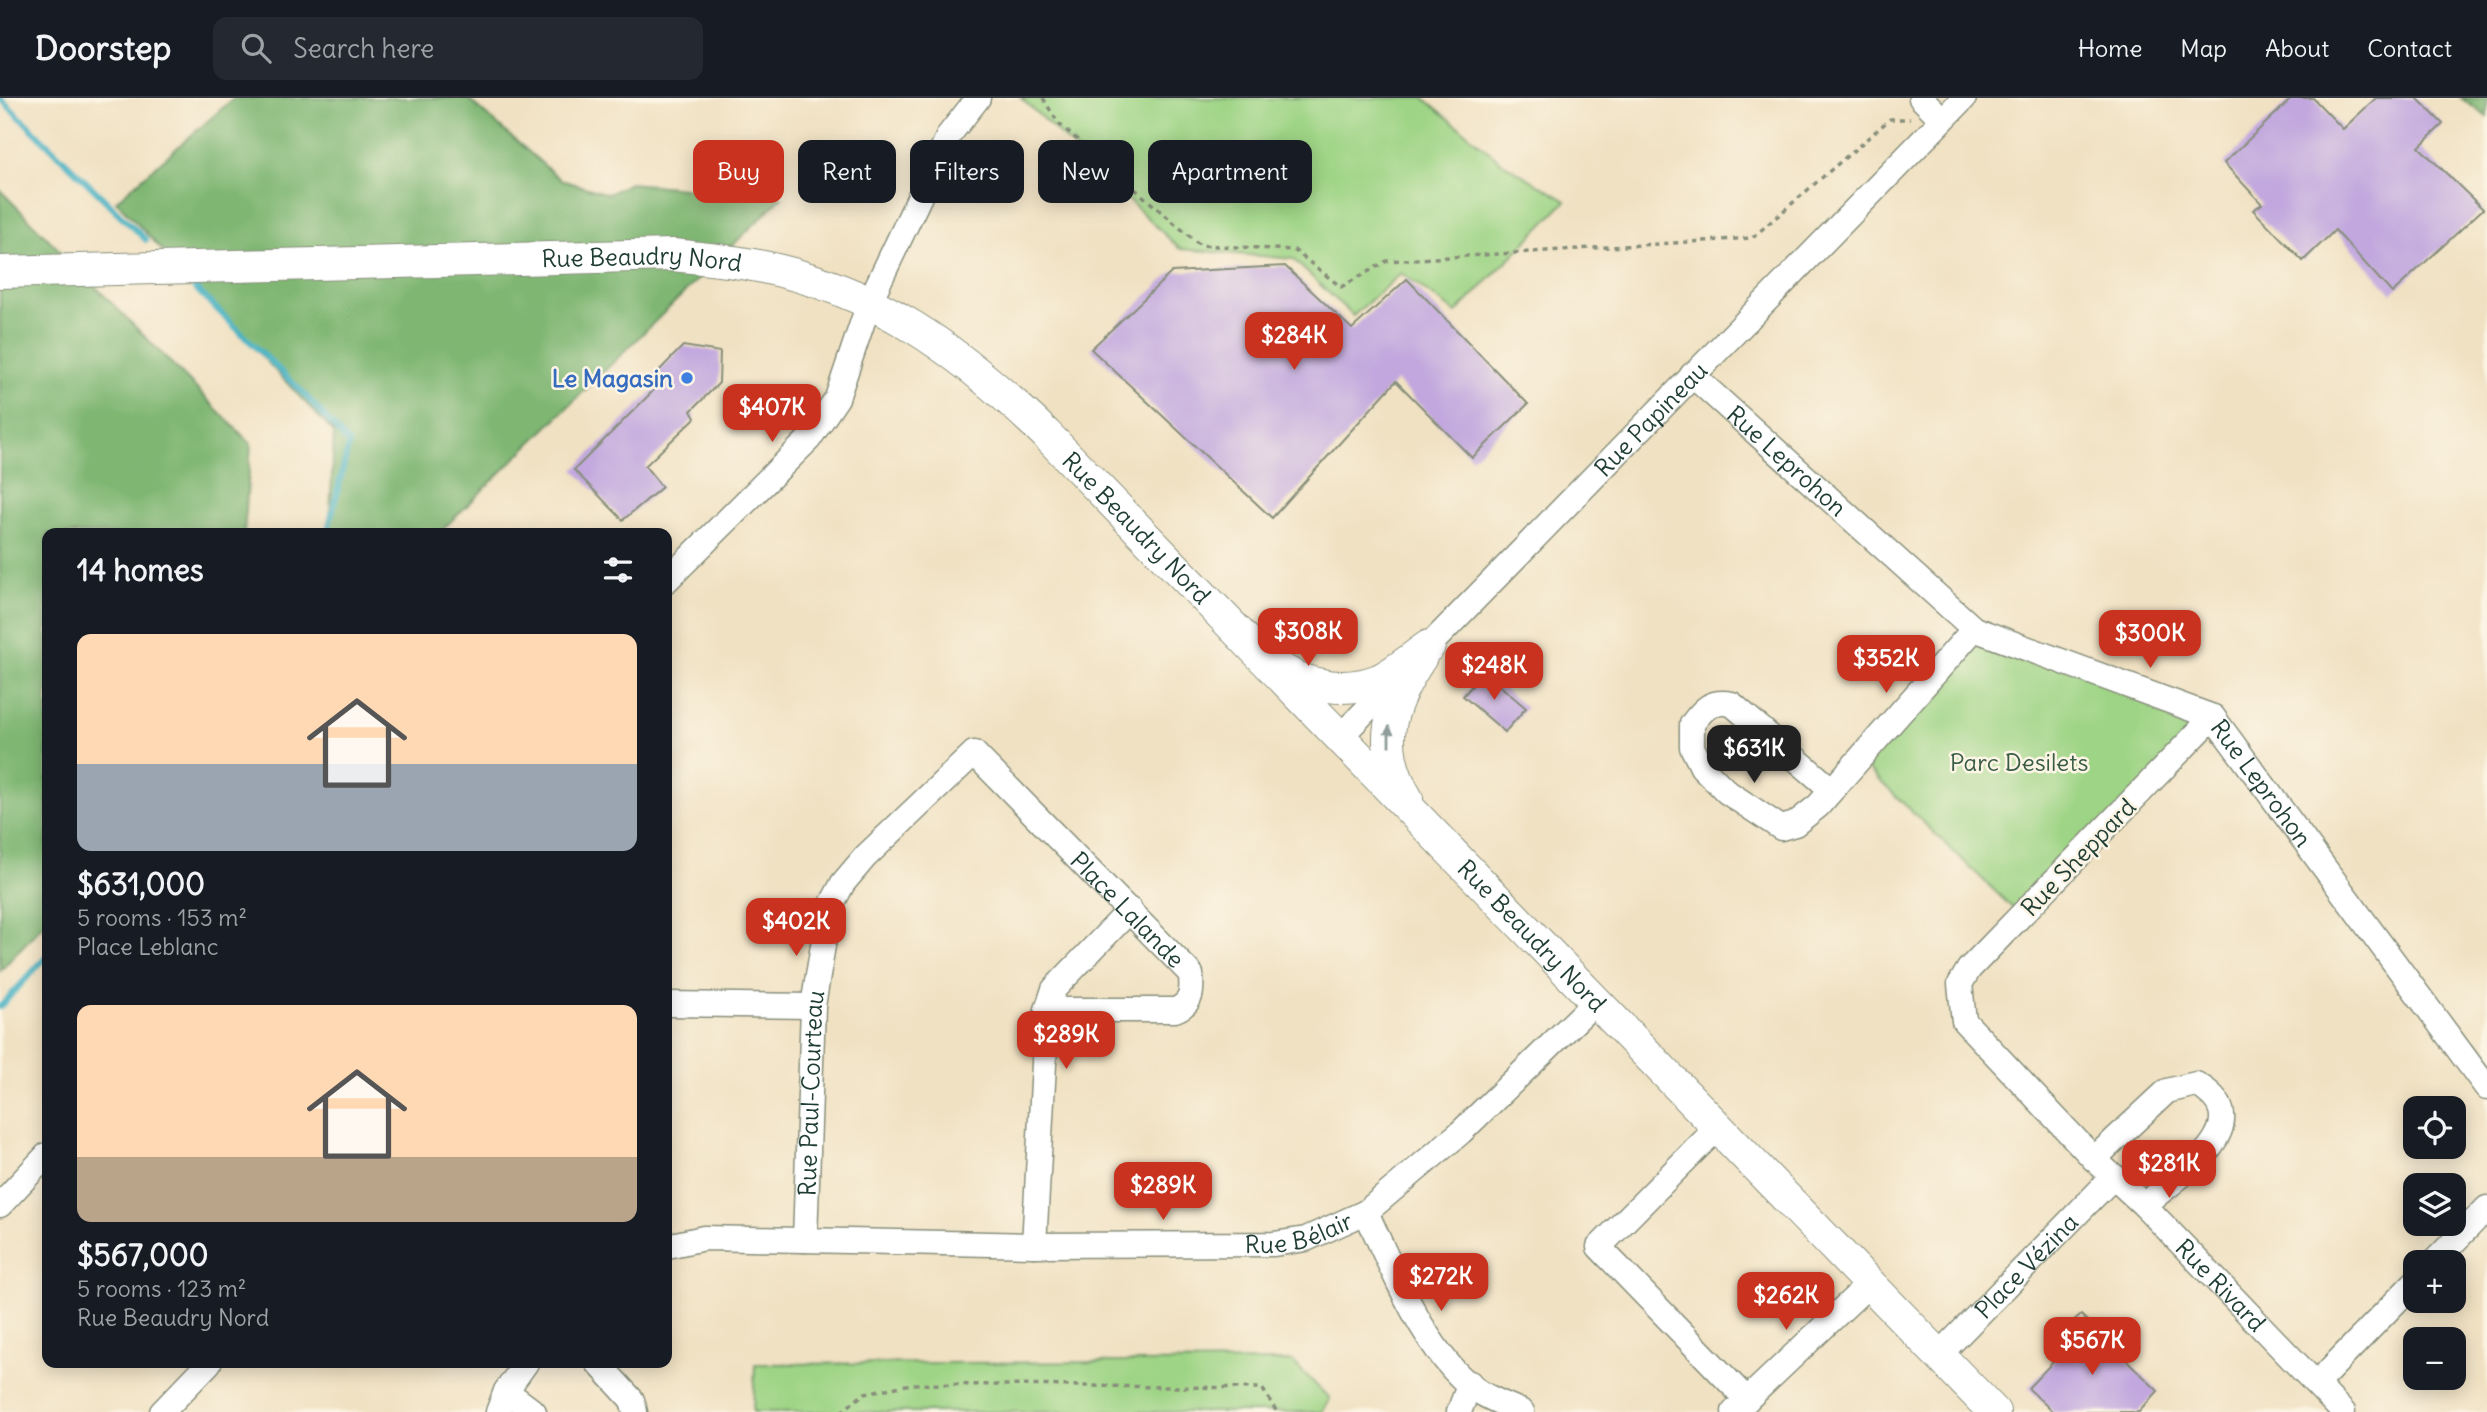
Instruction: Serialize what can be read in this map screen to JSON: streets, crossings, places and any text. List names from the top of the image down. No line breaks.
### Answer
{"streets":{"main road":["Rue Beaudry Nord"],"street":["Rue Papineau","Rue Leprohon","Rue Sheppard","Place Lalande","Rue Paul-Courteau","Rue Bélair","Place Vézina","Rue Rivard"]},"crossings":[["Rue Beaudry Nord","Rue Papineau"],["Rue Beaudry Nord","Rue Bélair"],["Rue Beaudry Nord","Place Vézina"],["Rue Papineau","Rue Leprohon"],["Rue Leprohon","Rue Sheppard"],["Rue Sheppard","Rue Rivard"],["Place Lalande","Rue Paul-Courteau"],["Rue Paul-Courteau","Rue Bélair"],["Place Vézina","Rue Rivard"]],"parks":["Parc Desilets"],"places":["Le Magasin"],"page":{"header":"Doorstep","search":"Search here","nav":["Home","Map","About","Contact"],"chip":["Buy","Rent","Filters","New","Apartment"],"price":["$284K","$407K","$308K","$300K","$352K","$248K","$631K","$402K","$289K","$281K","$289K","$272K","$262K","$567K"],"heading":"14 homes","list":[{"name":"$631,000","note":"5 rooms · 153 m² · Place Leblanc"},{"name":"$567,000","note":"5 rooms · 123 m² · Rue Beaudry Nord"}],"map_buttons":["+","−"]}}
